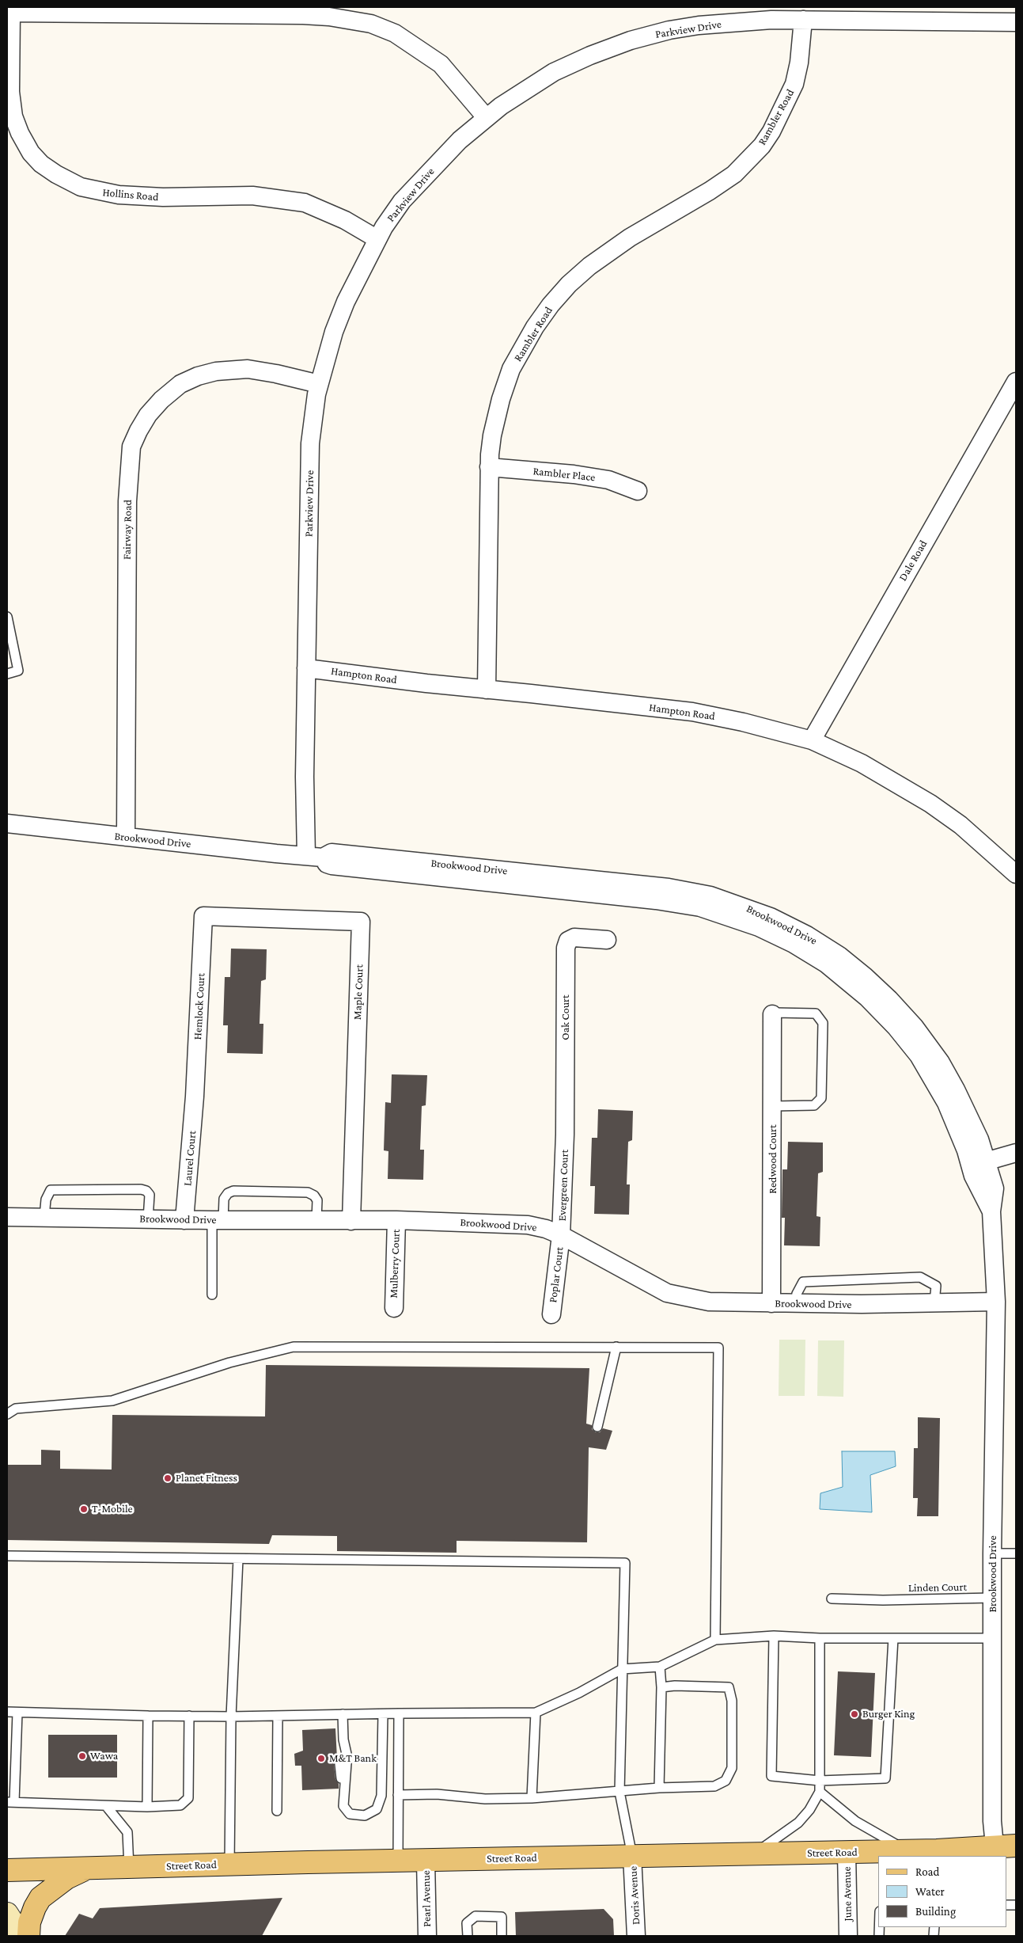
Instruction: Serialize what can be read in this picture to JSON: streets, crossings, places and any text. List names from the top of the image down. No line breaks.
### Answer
{"streets":{"main road":["Street Road"],"street":["Parkview Drive","Rambler Road","Hollins Road","Rambler Place","Fairway Road","Dale Road","Hampton Road","Brookwood Drive","Maple Court","Hemlock Court","Oak Court","Laurel Court","Redwood Court","Evergreen Court","Mulberry Court","Poplar Court","June Avenue","Doris Avenue","Pearl Avenue"],"lane":["Linden Court"]},"crossings":[["Parkview Drive","Rambler Road"],["Parkview Drive","Hollins Road"],["Parkview Drive","Fairway Road"],["Parkview Drive","Hampton Road"],["Parkview Drive","Brookwood Drive"],["Rambler Road","Rambler Place"],["Rambler Road","Hampton Road"],["Fairway Road","Brookwood Drive"],["Dale Road","Hampton Road"],["Brookwood Drive","Maple Court"],["Brookwood Drive","Laurel Court"],["Brookwood Drive","Redwood Court"],["Brookwood Drive","Evergreen Court"],["Brookwood Drive","Mulberry Court"],["Brookwood Drive","Poplar Court"],["Brookwood Drive","Linden Court"],["Brookwood Drive","Street Road"],["Maple Court","Hemlock Court"],["Hemlock Court","Laurel Court"],["Oak Court","Evergreen Court"],["Evergreen Court","Poplar Court"],["Street Road","June Avenue"],["Street Road","Doris Avenue"],["Street Road","Pearl Avenue"]],"places":["Planet Fitness","T-Mobile","Burger King","Wawa","M&T Bank"],"legend":["Road","Water","Building"]}
